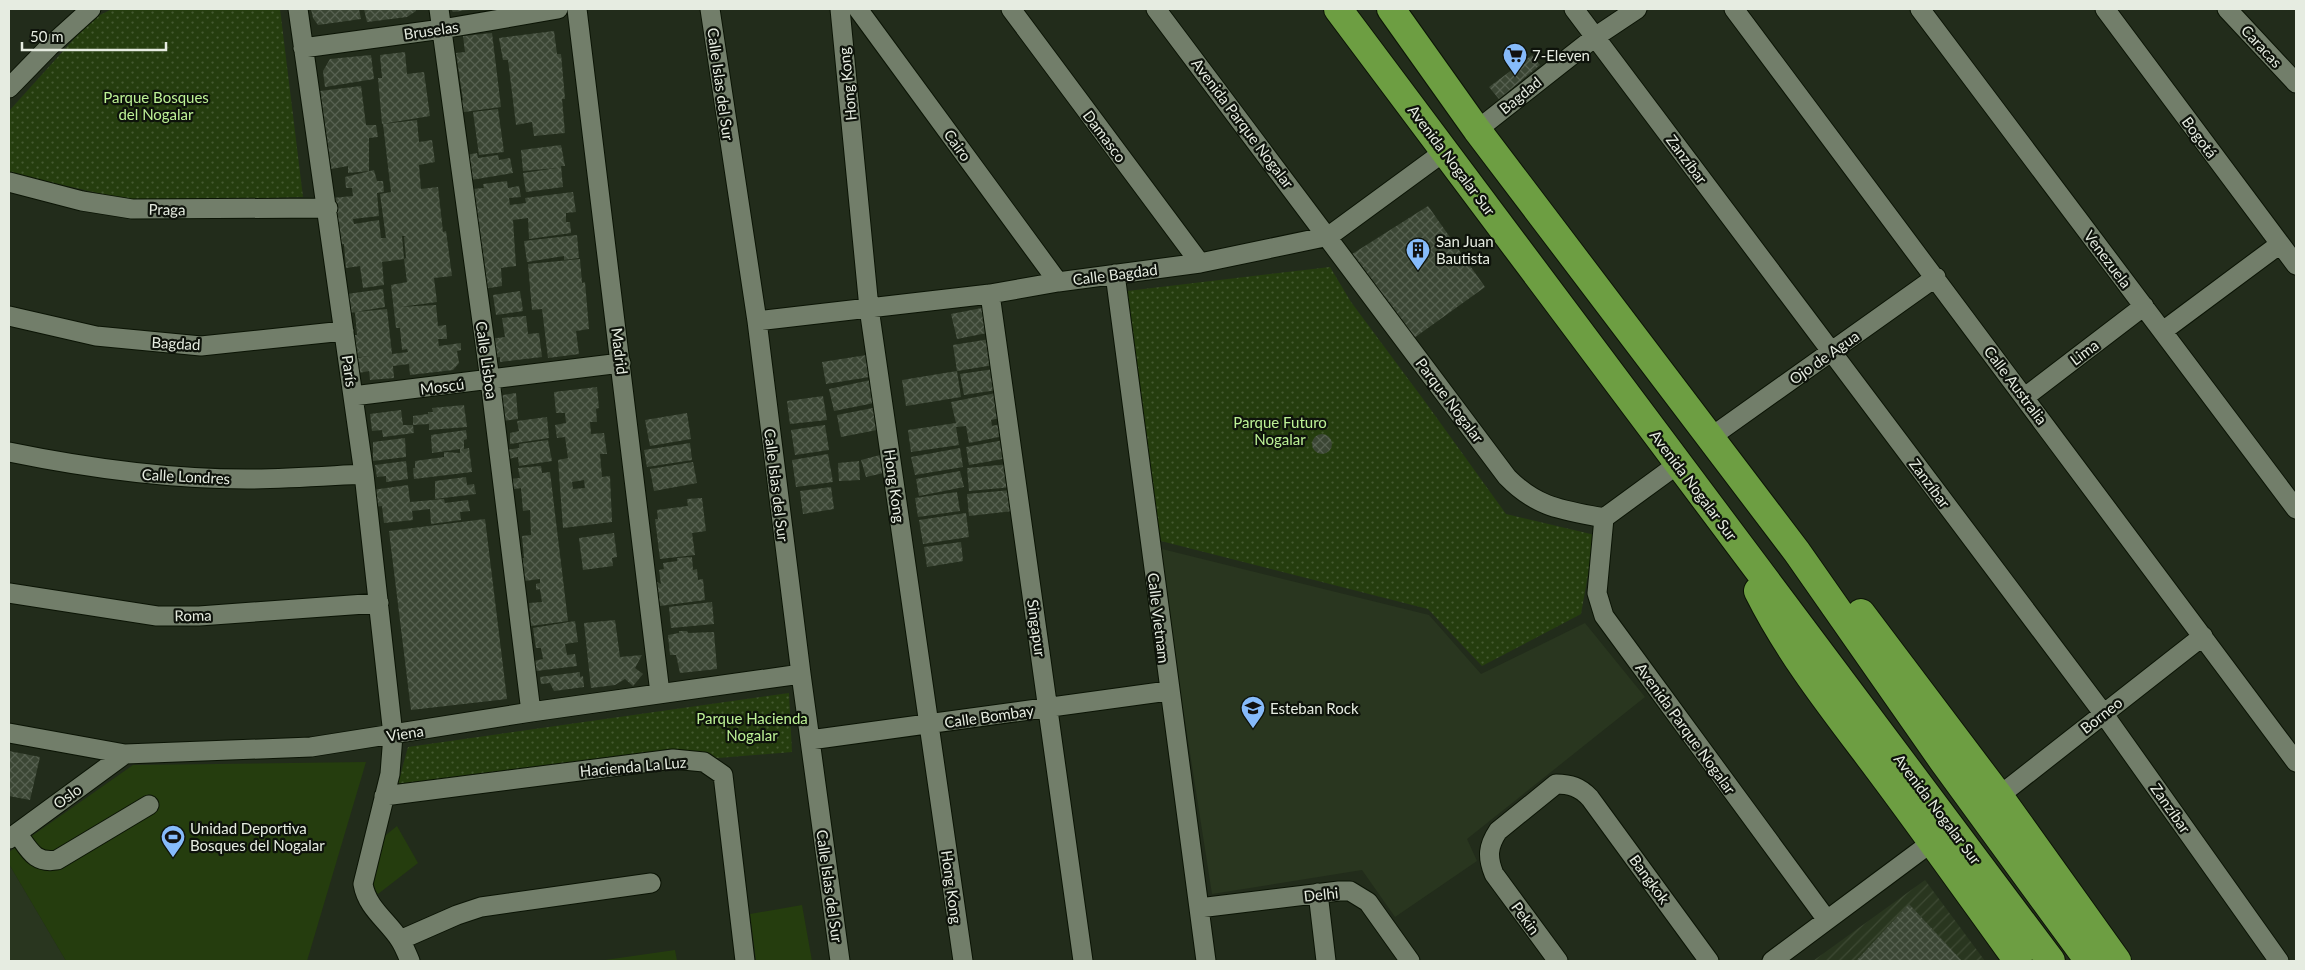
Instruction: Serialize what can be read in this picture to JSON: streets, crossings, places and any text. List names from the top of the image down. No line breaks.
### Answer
{"streets":{"highway":["Avenida Nogalar Sur"],"street":["Bruselas","Caracas","Calle Islas del Sur","Hong Kong","Bagdad","Avenida Parque Nogalar","Damasco","Bogotá","Cairo","Zanzíbar","Praga","Venezuela","Calle Bagdad","Madrid","Lima","Ojo de Agua","Calle Lisboa","París","Calle Australia","Moscú","Parque Nogalar","Calle Londres","Roma","Calle Vietnam","Singapur","Borneo","Calle Bombay","Viena","Hacienda La Luz","Oslo","Bangkok","Delhi","Pekin"]},"crossings":[["Bruselas","Calle Lisboa"],["Bruselas","París"],["Calle Islas del Sur","Calle Bagdad"],["Calle Islas del Sur","Calle Bombay"],["Calle Islas del Sur","Viena"],["Hong Kong","Calle Bagdad"],["Hong Kong","Calle Bombay"],["Bagdad","Zanzíbar"],["Bagdad","Avenida Nogalar Sur"],["Bagdad","París"],["Avenida Parque Nogalar","Calle Bagdad"],["Avenida Parque Nogalar","Parque Nogalar"],["Damasco","Calle Bagdad"],["Cairo","Calle Bagdad"],["Zanzíbar","Ojo de Agua"],["Zanzíbar","Borneo"],["Avenida Nogalar Sur","Calle Bagdad"],["Avenida Nogalar Sur","Ojo de Agua"],["Praga","París"],["Venezuela","Lima"],["Calle Bagdad","Parque Nogalar"],["Calle Bagdad","Calle Vietnam"],["Calle Bagdad","Singapur"],["Madrid","Moscú"],["Madrid","Viena"],["Lima","Calle Australia"],["Ojo de Agua","Calle Australia"],["Calle Lisboa","Moscú"],["Calle Lisboa","Viena"],["París","Moscú"],["París","Calle Londres"],["París","Roma"],["París","Viena"],["Calle Australia","Borneo"],["Calle Vietnam","Calle Bombay"],["Calle Vietnam","Delhi"],["Singapur","Calle Bombay"],["Viena","Oslo"],["Bangkok","Pekin"]],"parks":["Parque Bosques del Nogalar","Parque Futuro Nogalar","Parque Hacienda Nogalar"],"places":{"supermarket":["7-Eleven"],"building":["San Juan Bautista"],"school or university":["Esteban Rock"],"sports":["Unidad Deportiva Bosques del Nogalar"]},"scale_bar":"50 m"}
